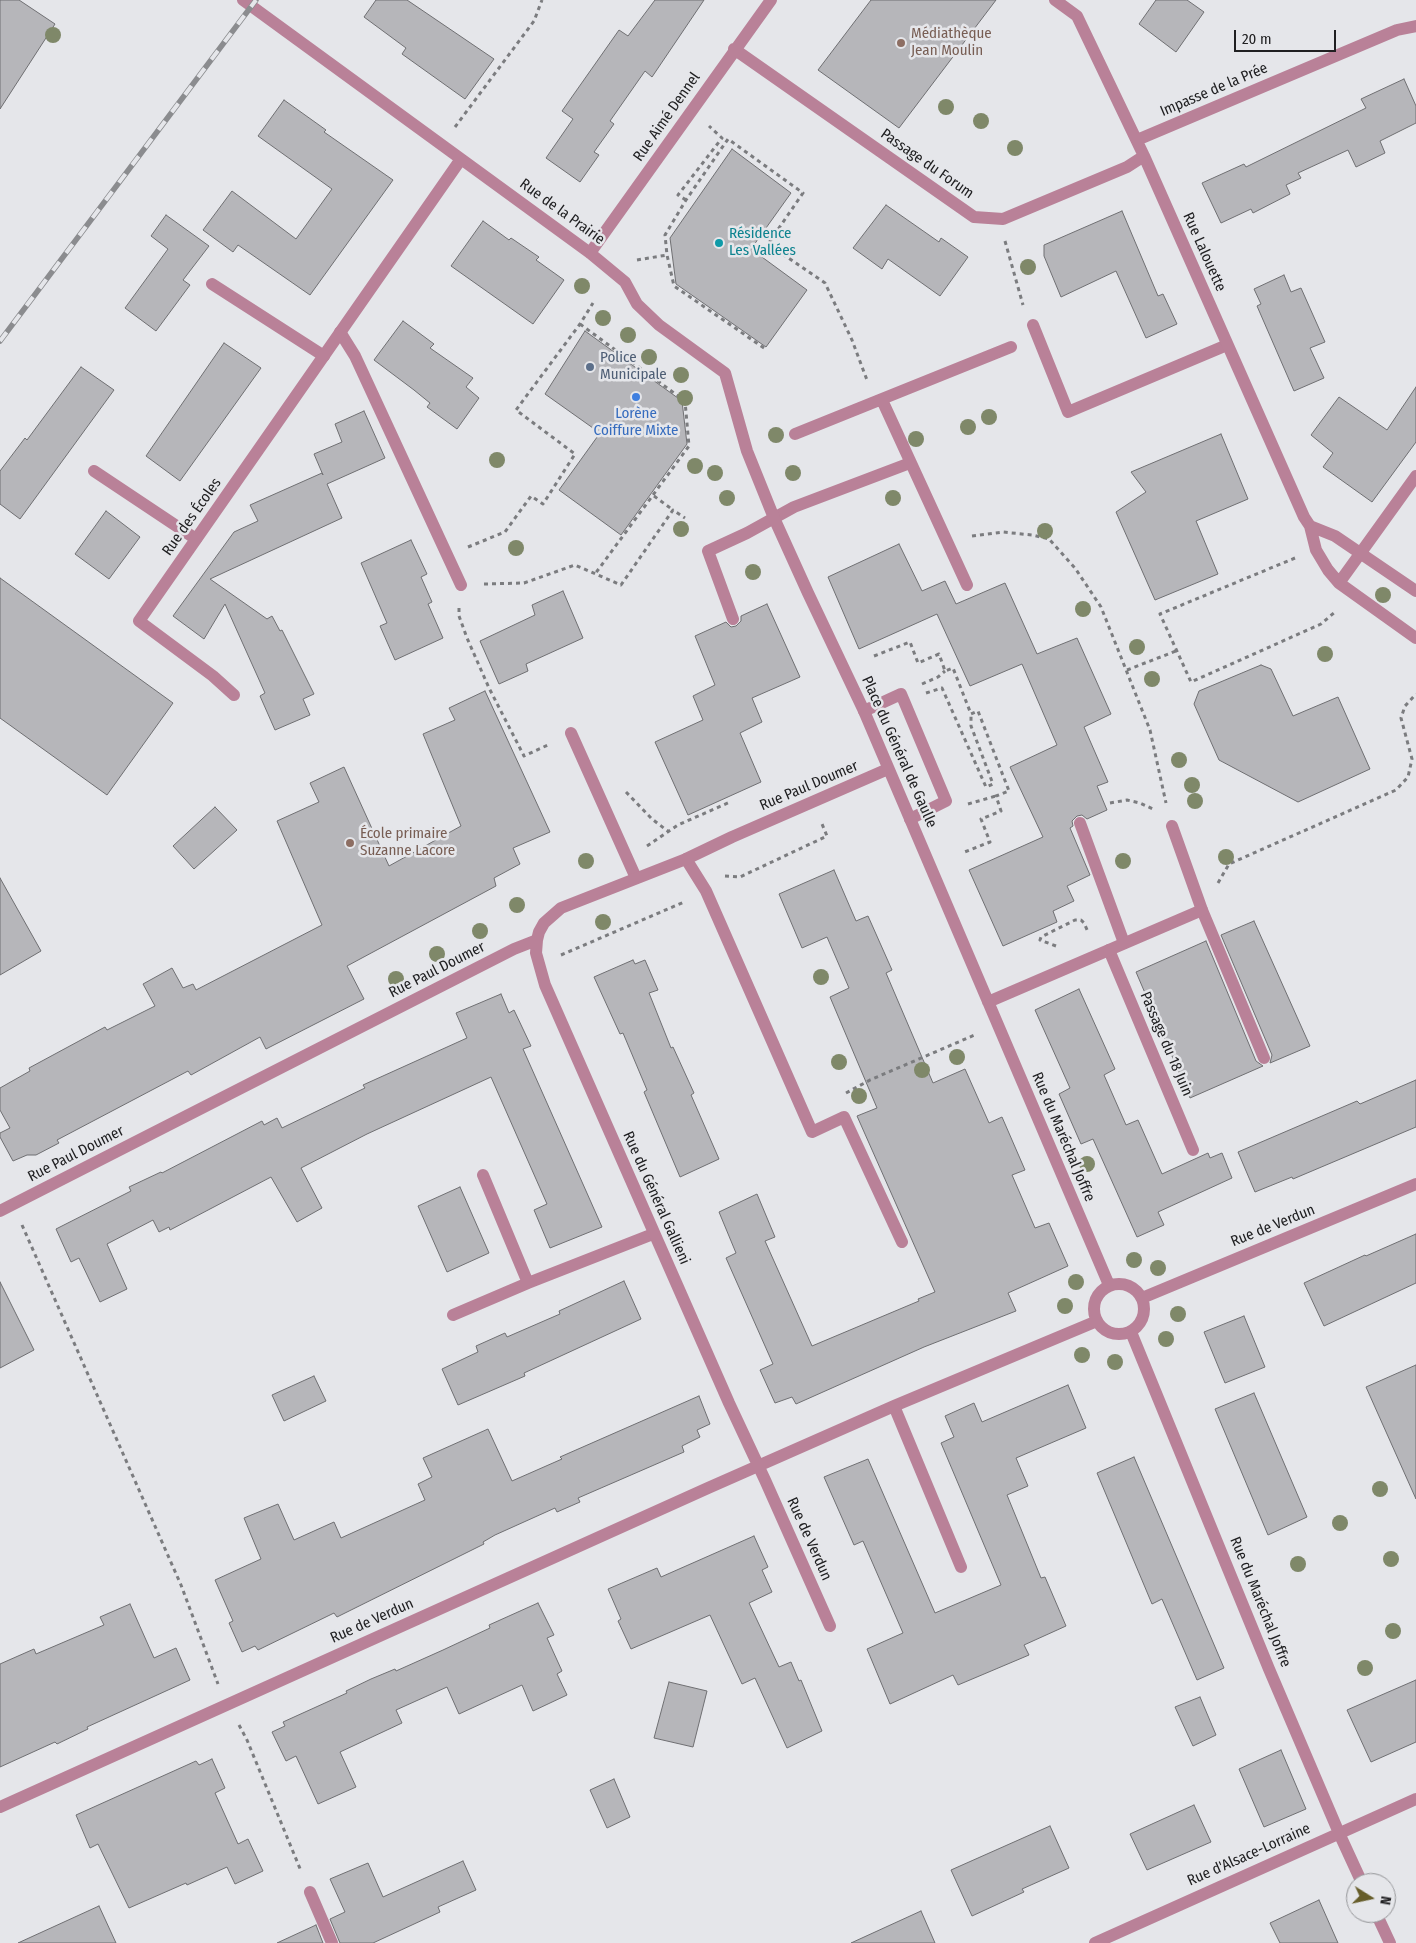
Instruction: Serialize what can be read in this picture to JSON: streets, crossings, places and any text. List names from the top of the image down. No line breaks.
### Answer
{"streets":{"street":["Impasse de la Prée","Rue Aimé Dennel","Passage du Forum","Rue de la Prairie","Rue Lalouette","Rue des Écoles","Place du Général de Gaulle","Rue Paul Doumer","Passage du 18 Juin","Rue du Maréchal Joffre","Rue du Général Gallieni","Rue de Verdun","Rue d'Alsace-Lorraine"]},"crossings":[["Impasse de la Prée","Rue Lalouette"],["Rue Aimé Dennel","Passage du Forum"],["Rue Aimé Dennel","Rue de la Prairie"],["Passage du Forum","Rue Lalouette"],["Rue de la Prairie","Rue des Écoles"],["Rue de la Prairie","Place du Général de Gaulle"],["Place du Général de Gaulle","Rue Paul Doumer"],["Place du Général de Gaulle","Rue du Maréchal Joffre"],["Rue Paul Doumer","Rue du Général Gallieni"],["Rue du Maréchal Joffre","Rue de Verdun"],["Rue du Maréchal Joffre","Rue d'Alsace-Lorraine"],["Rue du Général Gallieni","Rue de Verdun"]],"places":["Médiathèque Jean Moulin","Résidence Les Vallées","Police Municipale","Lorène Coiffure Mixte","École primaire Suzanne Lacore"],"scale_bar":"20 m","north":"right"}
